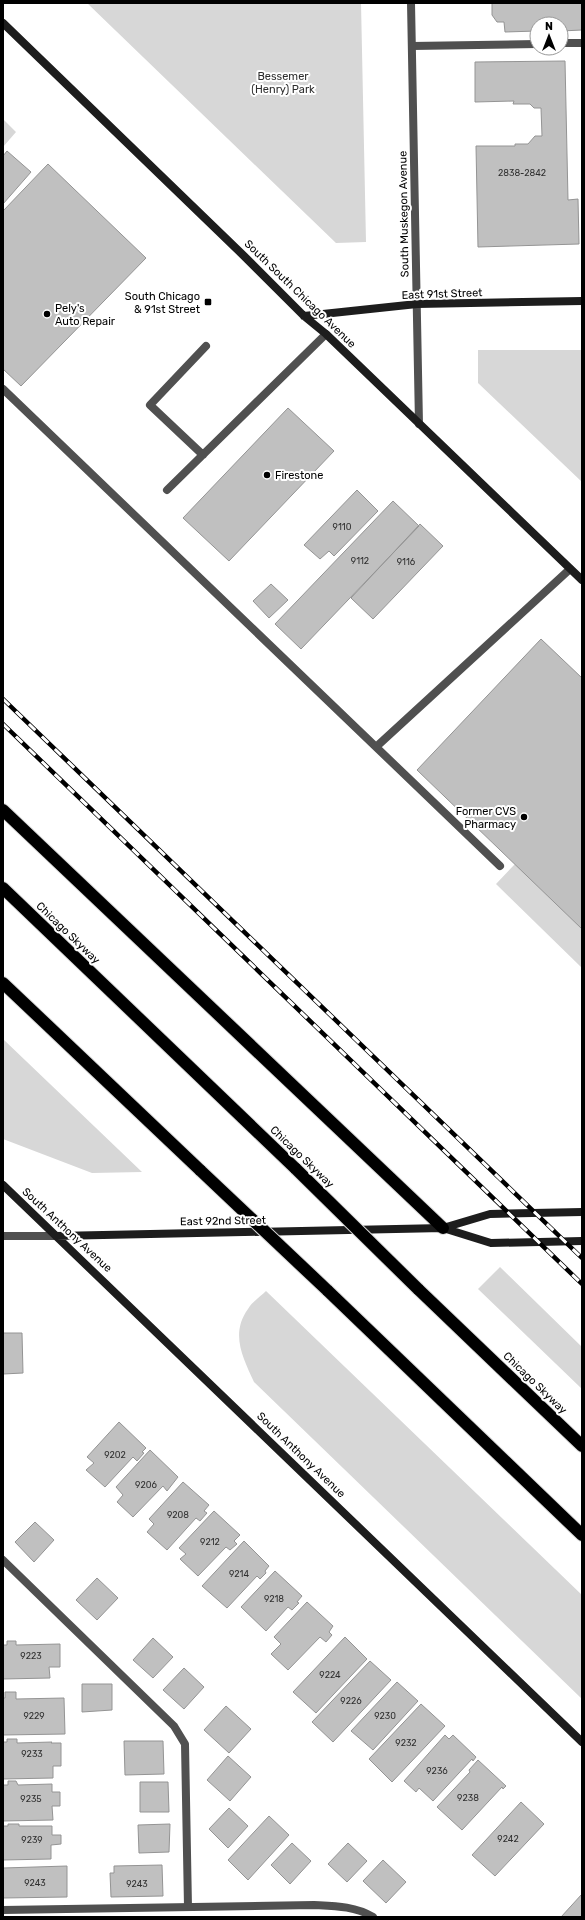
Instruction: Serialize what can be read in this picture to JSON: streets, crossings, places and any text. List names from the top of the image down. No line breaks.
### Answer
{"streets":{"highway":["Chicago Skyway"],"street":["South Muskegon Avenue","South South Chicago Avenue","East 91st Street","East 92nd Street","South Anthony Avenue"]},"crossings":[["South Muskegon Avenue","South South Chicago Avenue"],["South Muskegon Avenue","East 91st Street"],["South South Chicago Avenue","East 91st Street"],["East 92nd Street","South Anthony Avenue"]],"parks":["Bessemer (Henry) Park"],"places":{"transit":["South Chicago & 91st Street"],"other":["Pely's Auto Repair","Firestone","Former CVS Pharmacy"]},"house_numbers":["2838-2842","9110","9112","9116","9202","9206","9208","9212","9214","9218","9223","9224","9226","9229","9230","9232","9233","9236","9238","9235","9242","9239","9243","9243"],"north":"top"}
